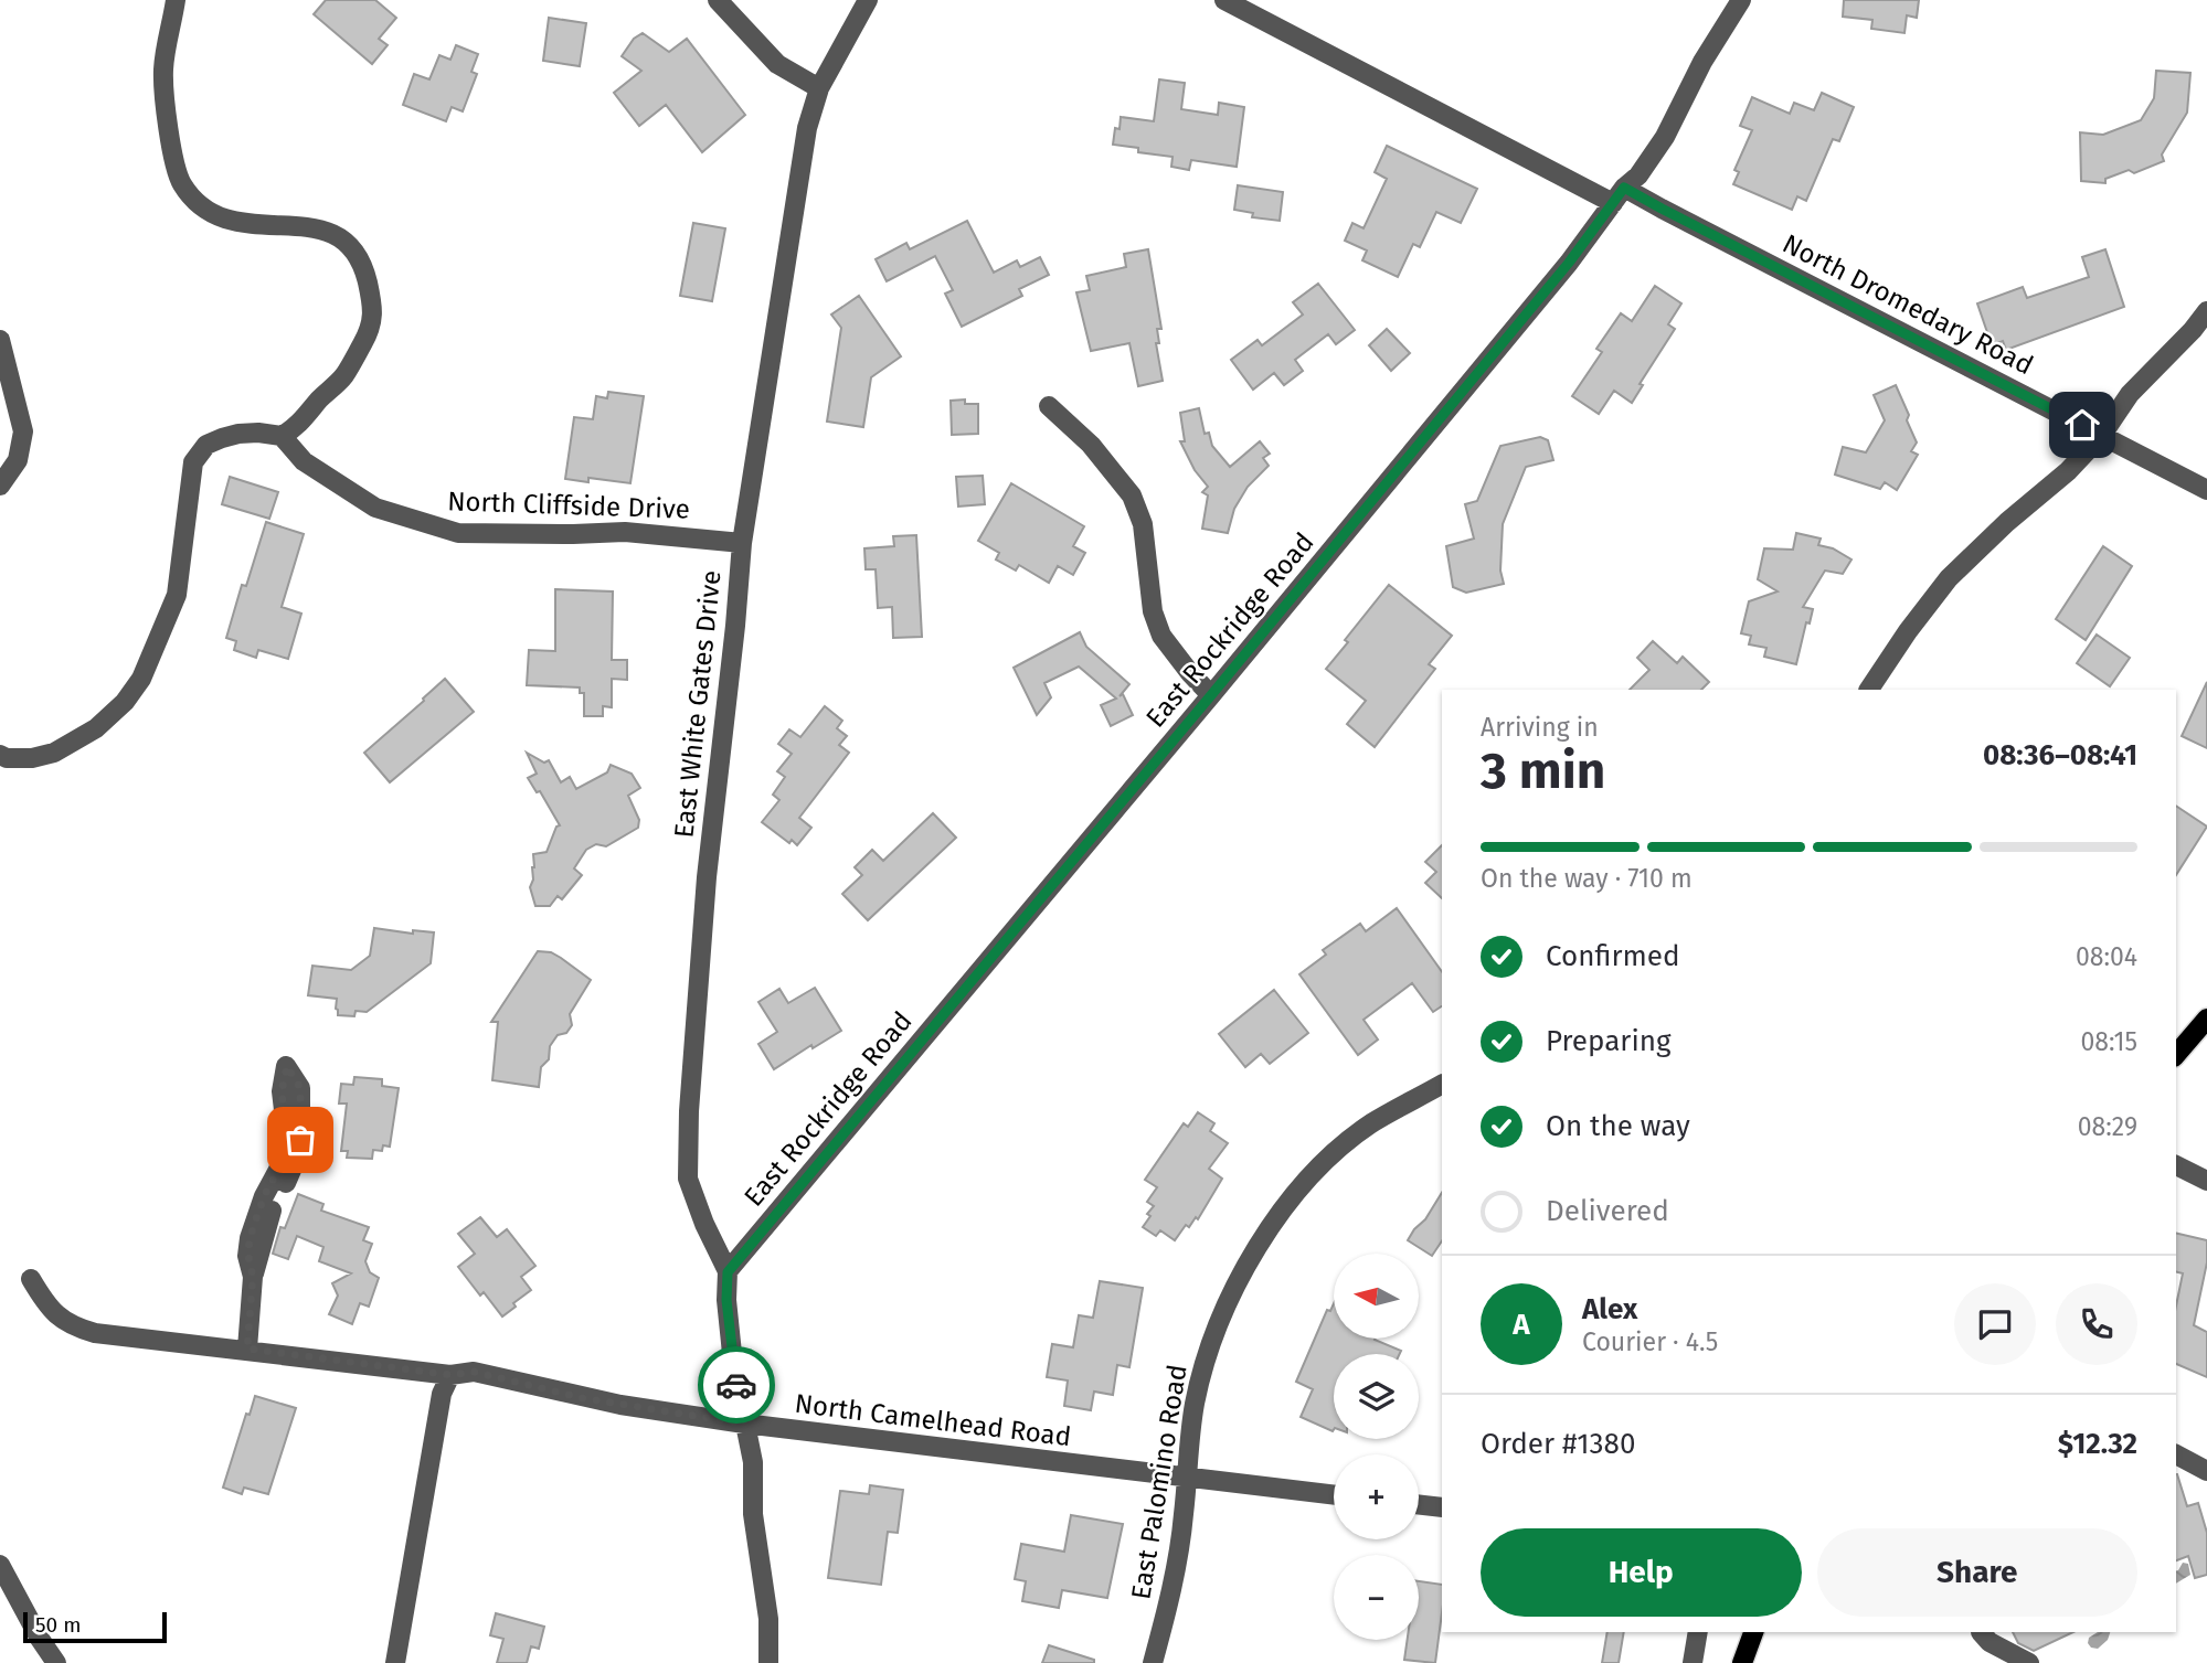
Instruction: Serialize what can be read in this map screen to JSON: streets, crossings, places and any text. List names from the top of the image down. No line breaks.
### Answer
{"streets":{"street":["North Dromedary Road","North Cliffside Drive","East Rockridge Road","East White Gates Drive","North Camelhead Road","East Palomino Road"]},"crossings":[["North Dromedary Road","East Rockridge Road"],["North Cliffside Drive","East White Gates Drive"],["East Rockridge Road","East White Gates Drive"],["East White Gates Drive","North Camelhead Road"],["North Camelhead Road","East Palomino Road"]],"scale_bar":"50 m","north":"left","page":{"heading":["3 min","Arriving in","08:36–08:41"],"panel":["Alex","Courier · 4.5","Order #1380","$12.32"],"bar":"On the way · 710 m","list":[["Confirmed","08:04"],["Preparing","08:15"],["On the way","08:29"],"Delivered"],"map_buttons":["+","−"],"round":"A","buttons":["Help","Share"],"scale":"50 m"}}
